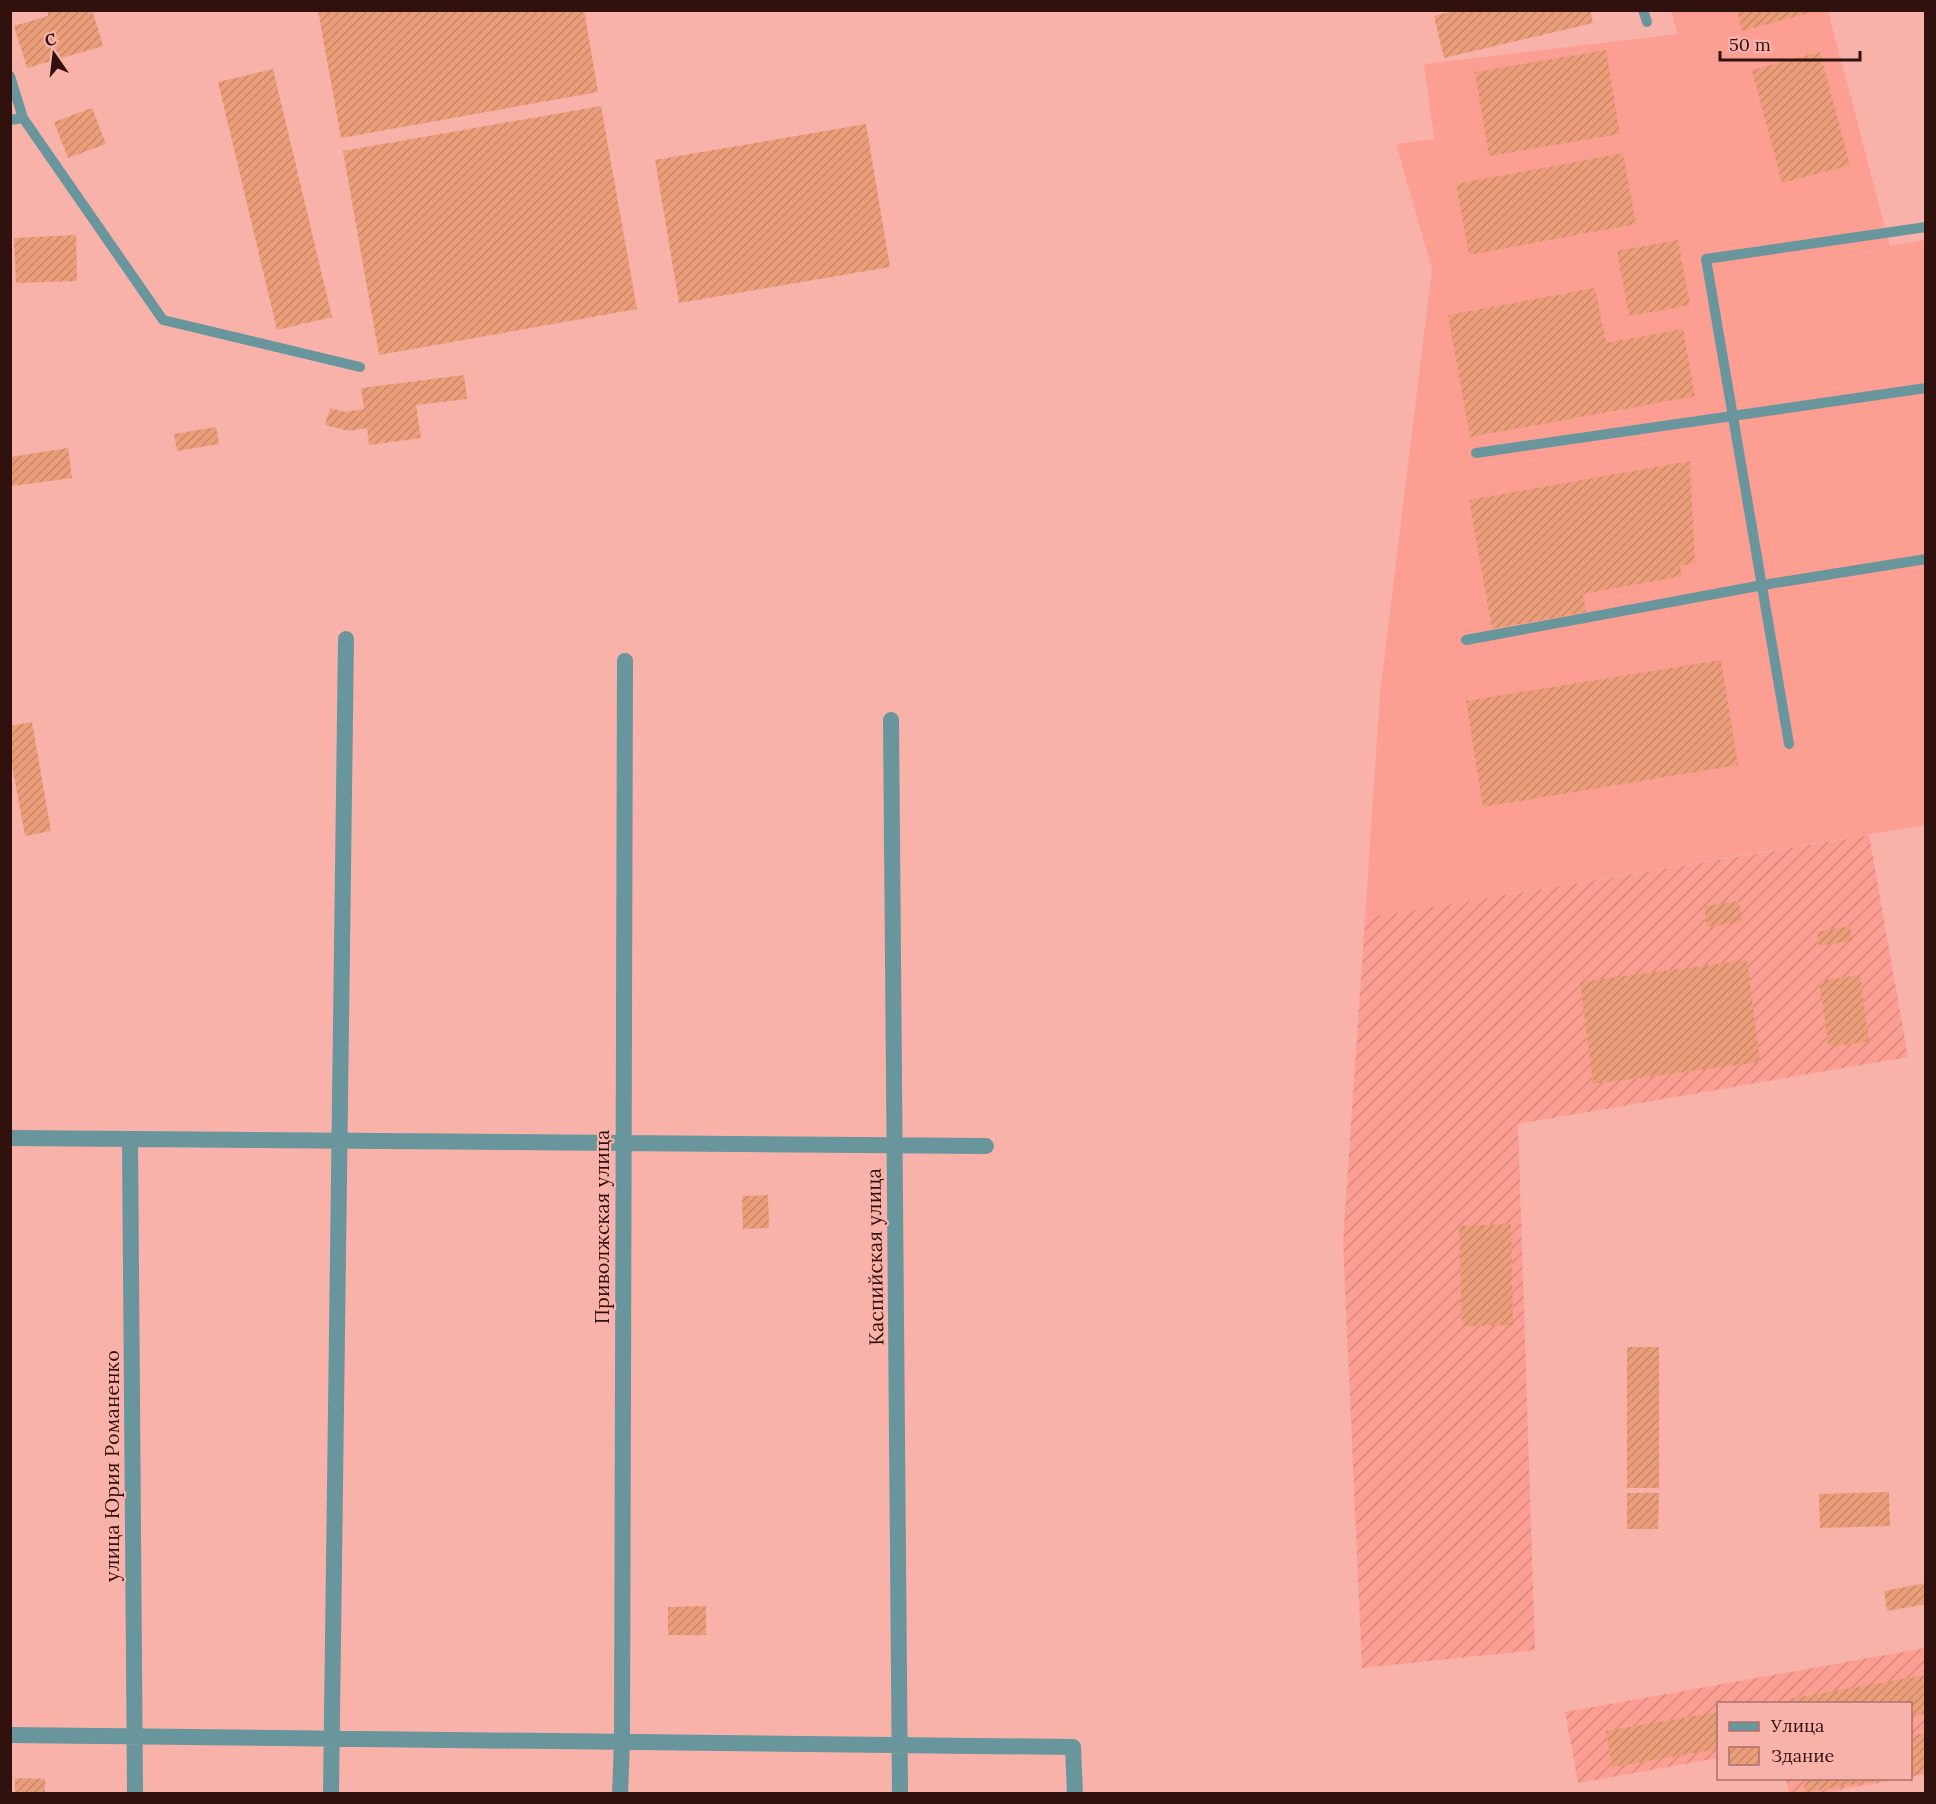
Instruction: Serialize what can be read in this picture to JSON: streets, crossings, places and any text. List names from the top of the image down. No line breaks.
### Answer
{"streets":{"street":["Приволжская улица","Каспийская улица","улица Юрия Романенко"]},"legend":["Улица","Здание"],"scale_bar":"50 m","north":"top"}
